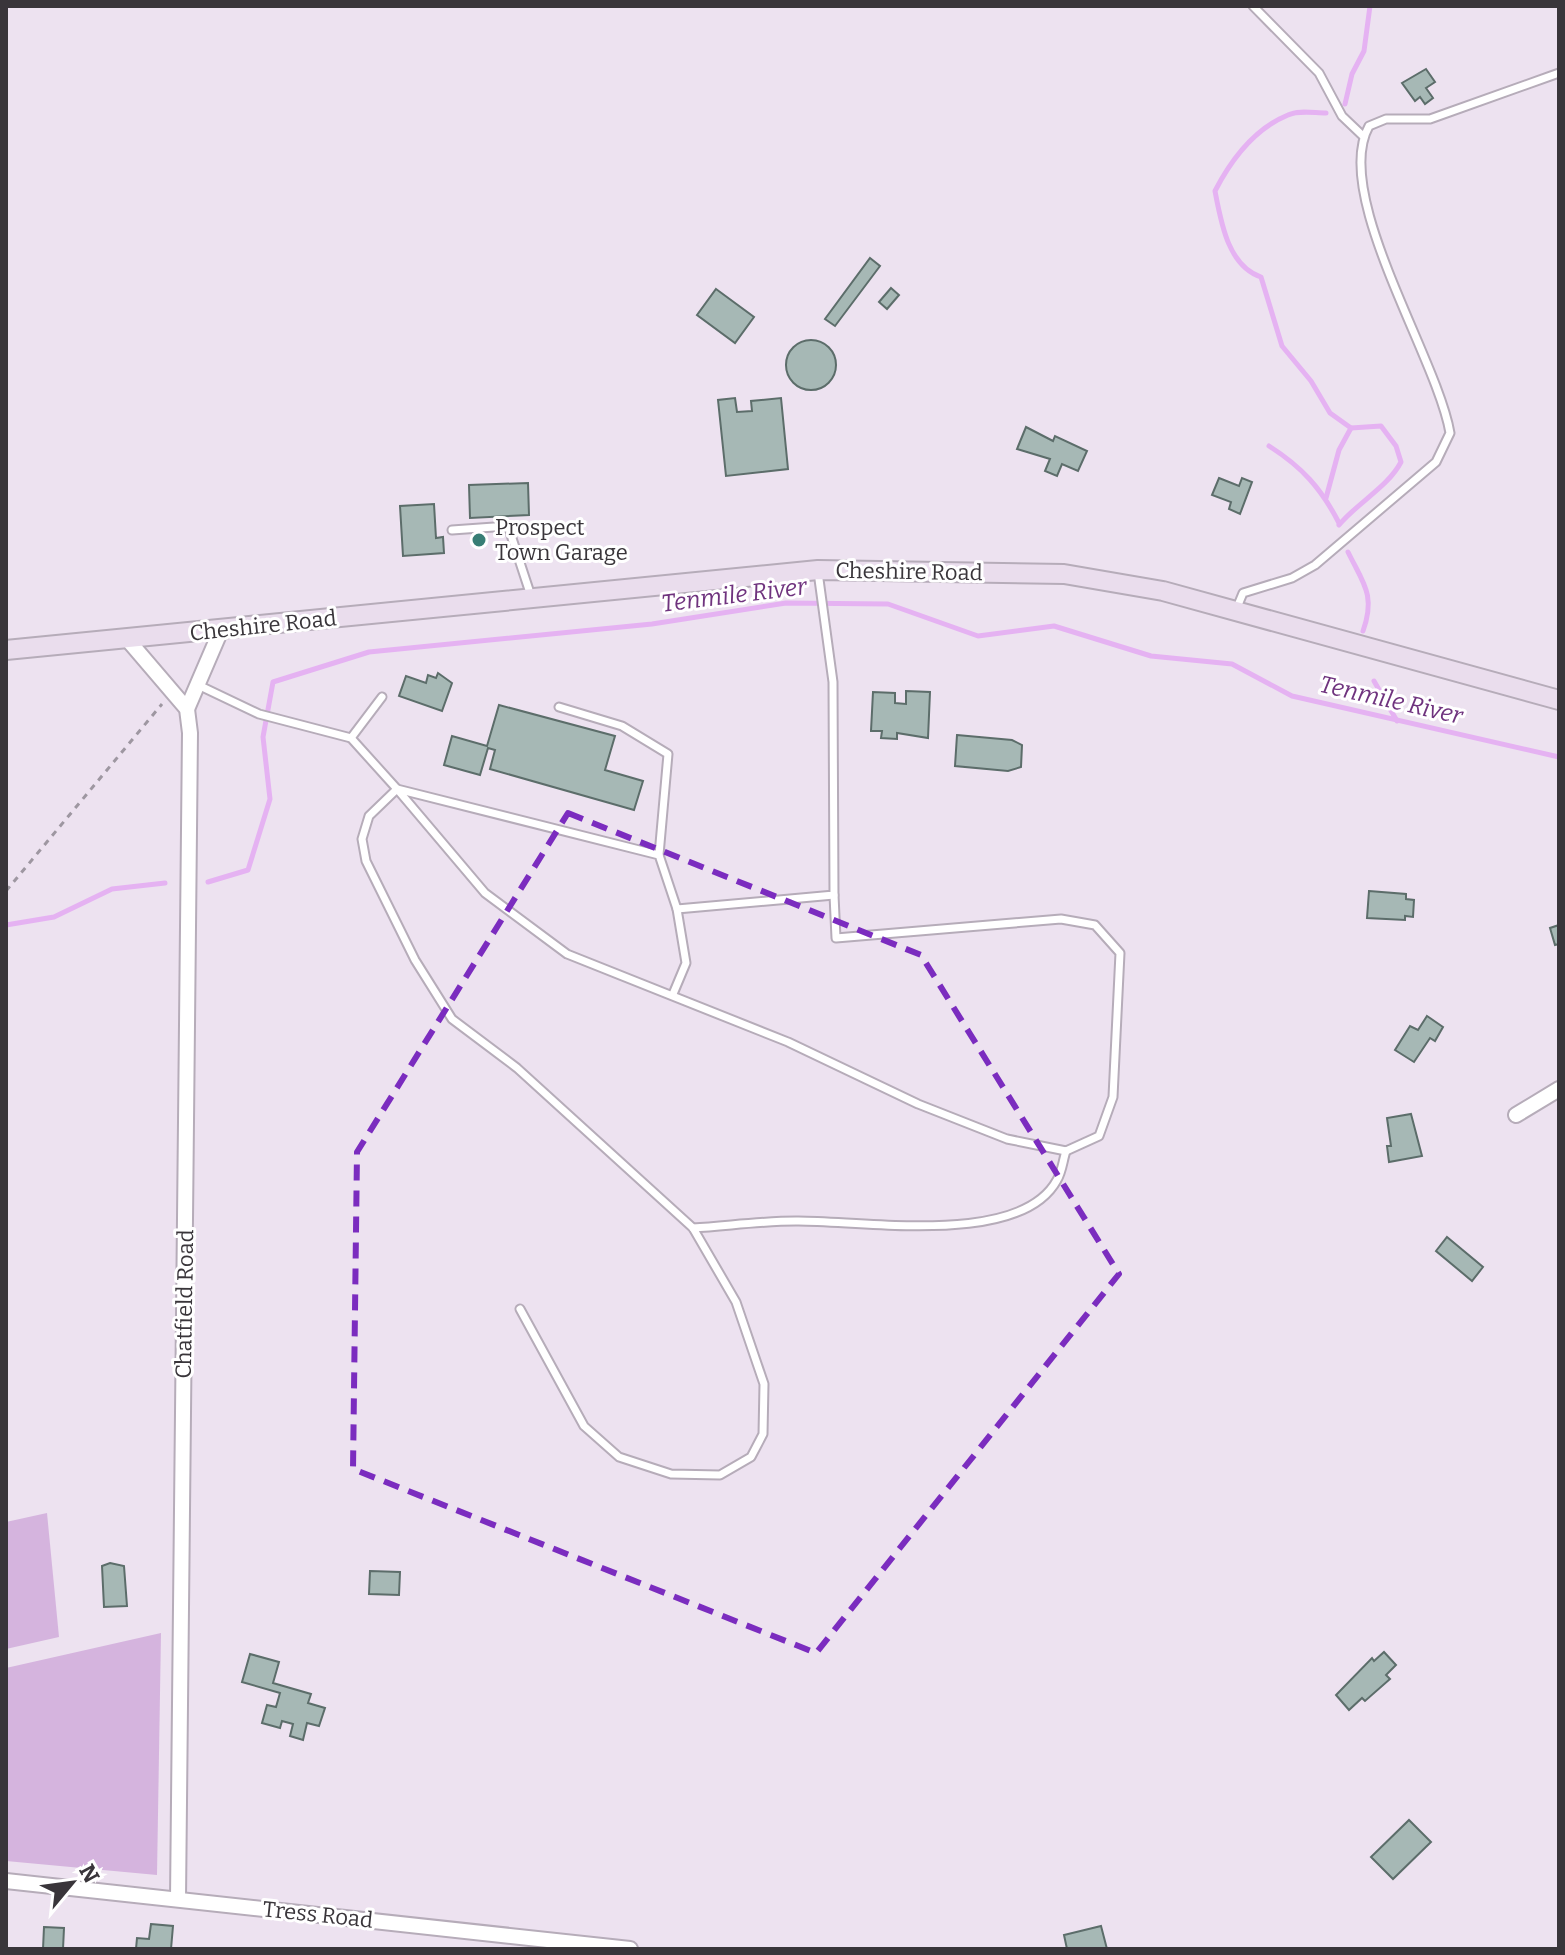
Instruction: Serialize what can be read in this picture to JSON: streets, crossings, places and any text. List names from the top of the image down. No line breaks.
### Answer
{"streets":{"main road":["Cheshire Road"],"street":["Chatfield Road","Tress Road"]},"crossings":[["Cheshire Road","Chatfield Road"],["Chatfield Road","Tress Road"]],"water":["Tenmile River"],"places":["Prospect Town Garage"],"north":"top right"}
